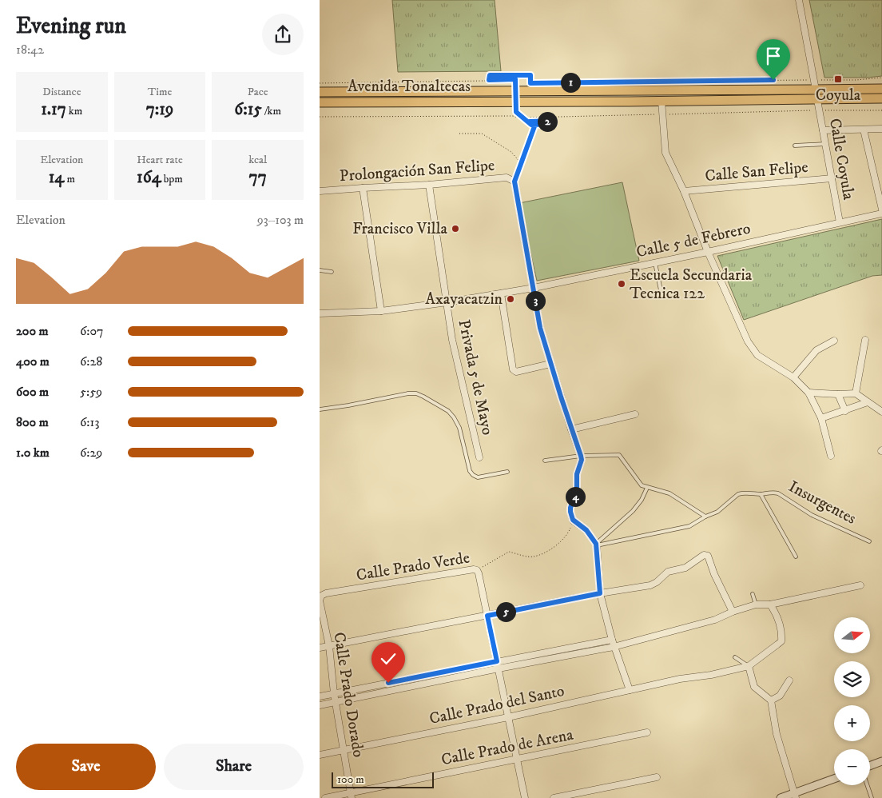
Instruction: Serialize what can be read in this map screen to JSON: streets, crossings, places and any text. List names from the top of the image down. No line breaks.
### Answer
{"streets":{"main road":["Avenida Tonaltecas"],"street":["Calle Coyula","Prolongación San Felipe","Calle San Felipe","Calle 5 de Febrero","Privada 5 de Mayo","Calle Prado Verde","Calle Prado Dorado","Calle Prado del Santo","Calle Prado de Arena"],"lane":["Insurgentes"]},"crossings":[["Avenida Tonaltecas","Calle Coyula"],["Calle Coyula","Calle San Felipe"],["Calle Coyula","Calle 5 de Febrero"],["Prolongación San Felipe","Privada 5 de Mayo"],["Calle 5 de Febrero","Privada 5 de Mayo"],["Calle Prado Verde","Calle Prado Dorado"],["Calle Prado Dorado","Calle Prado del Santo"],["Calle Prado Dorado","Calle Prado de Arena"]],"places":{"transit":["Coyula"],"other":["Francisco Villa","Escuela Secundaria Tecnica 122","Axayacatzin"]},"scale_bar":"100 m","north":"right","page":{"heading":["Evening run","18:42"],"stats":[["Distance","1.17 km"],["Time","7:19"],["Pace","6:15 /km"],["Elevation","14 m"],["Heart rate","164 bpm"],["kcal","77"]],"pins":["1","2","3","4","5"],"chart":["Elevation","93–103 m"],"list":[{"name":"200 m","note":"6:07"},{"name":"400 m","note":"6:28"},{"name":"600 m","note":"5:59"},{"name":"800 m","note":"6:13"},{"name":"1.0 km","note":"6:29"}],"map_buttons":["+","−"],"buttons":["Save","Share"],"scale":"100 m"}}
